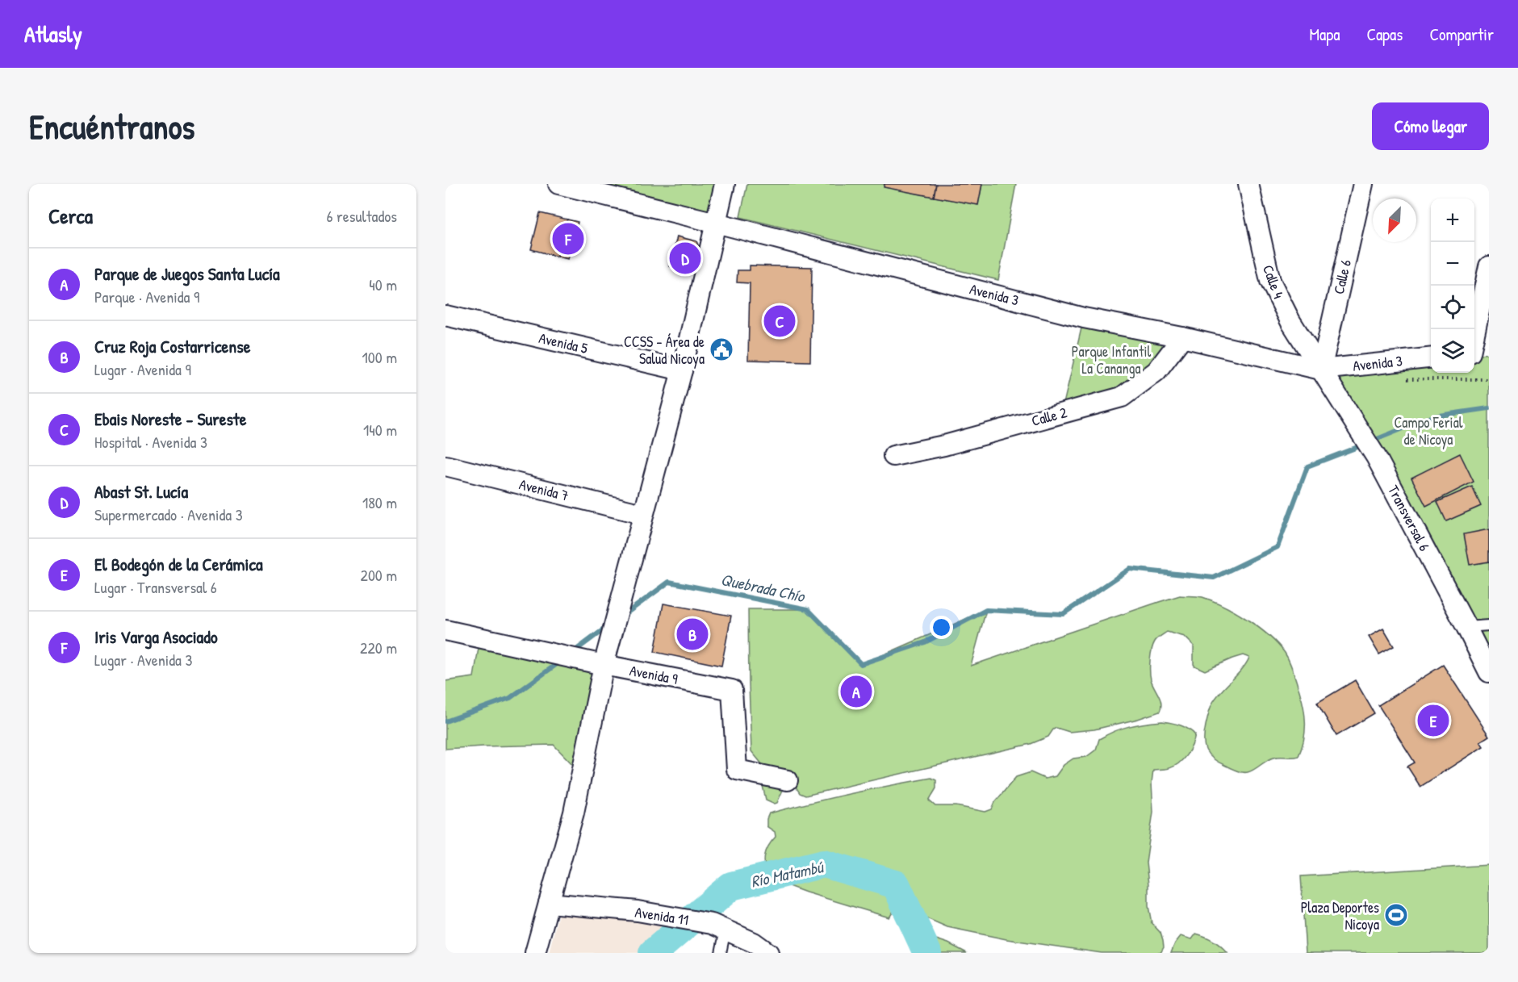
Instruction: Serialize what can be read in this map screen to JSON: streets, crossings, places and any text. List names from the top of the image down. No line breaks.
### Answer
{"streets":{"street":["Calle 6","Calle 4","Avenida 3","Avenida 5","Calle 2","Avenida 7","Transversal 6","Avenida 9","Avenida 11"]},"crossings":[["Calle 6","Calle 4"],["Calle 6","Avenida 3"],["Calle 6","Transversal 6"],["Calle 4","Avenida 3"],["Calle 4","Transversal 6"],["Avenida 3","Calle 2"],["Avenida 3","Transversal 6"]],"water":["Quebrada Chío","Río Matambú"],"parks":["Parque Infantil La Cananga","Campo Ferial de Nicoya"],"places":{"public building":["CCSS - Área de Salud Nicoya"],"sports":["Plaza Deportes Nicoya"]},"north":"bottom left","page":{"header":"Atlasly","nav":["Mapa","Capas","Compartir"],"buttons":"Cómo llegar","title":"Encuéntranos","heading":["Cerca","6 resultados"],"map_buttons":["+","−"],"pins":["F","D","C","B","A","E"],"list":[{"mark":"A","name":"Parque de Juegos Santa Lucía","note":"Parque · Avenida 9","value":"40 m"},{"mark":"B","name":"Cruz Roja Costarricense","note":"Lugar · Avenida 9","value":"100 m"},{"mark":"C","name":"Ebais Noreste - Sureste","note":"Hospital · Avenida 3","value":"140 m"},{"mark":"D","name":"Abast St. Lucía","note":"Supermercado · Avenida 3","value":"180 m"},{"mark":"E","name":"El Bodegón de la Cerámica","note":"Lugar · Transversal 6","value":"200 m"},{"mark":"F","name":"Iris Varga Asociado","note":"Lugar · Avenida 3","value":"220 m"}]}}
